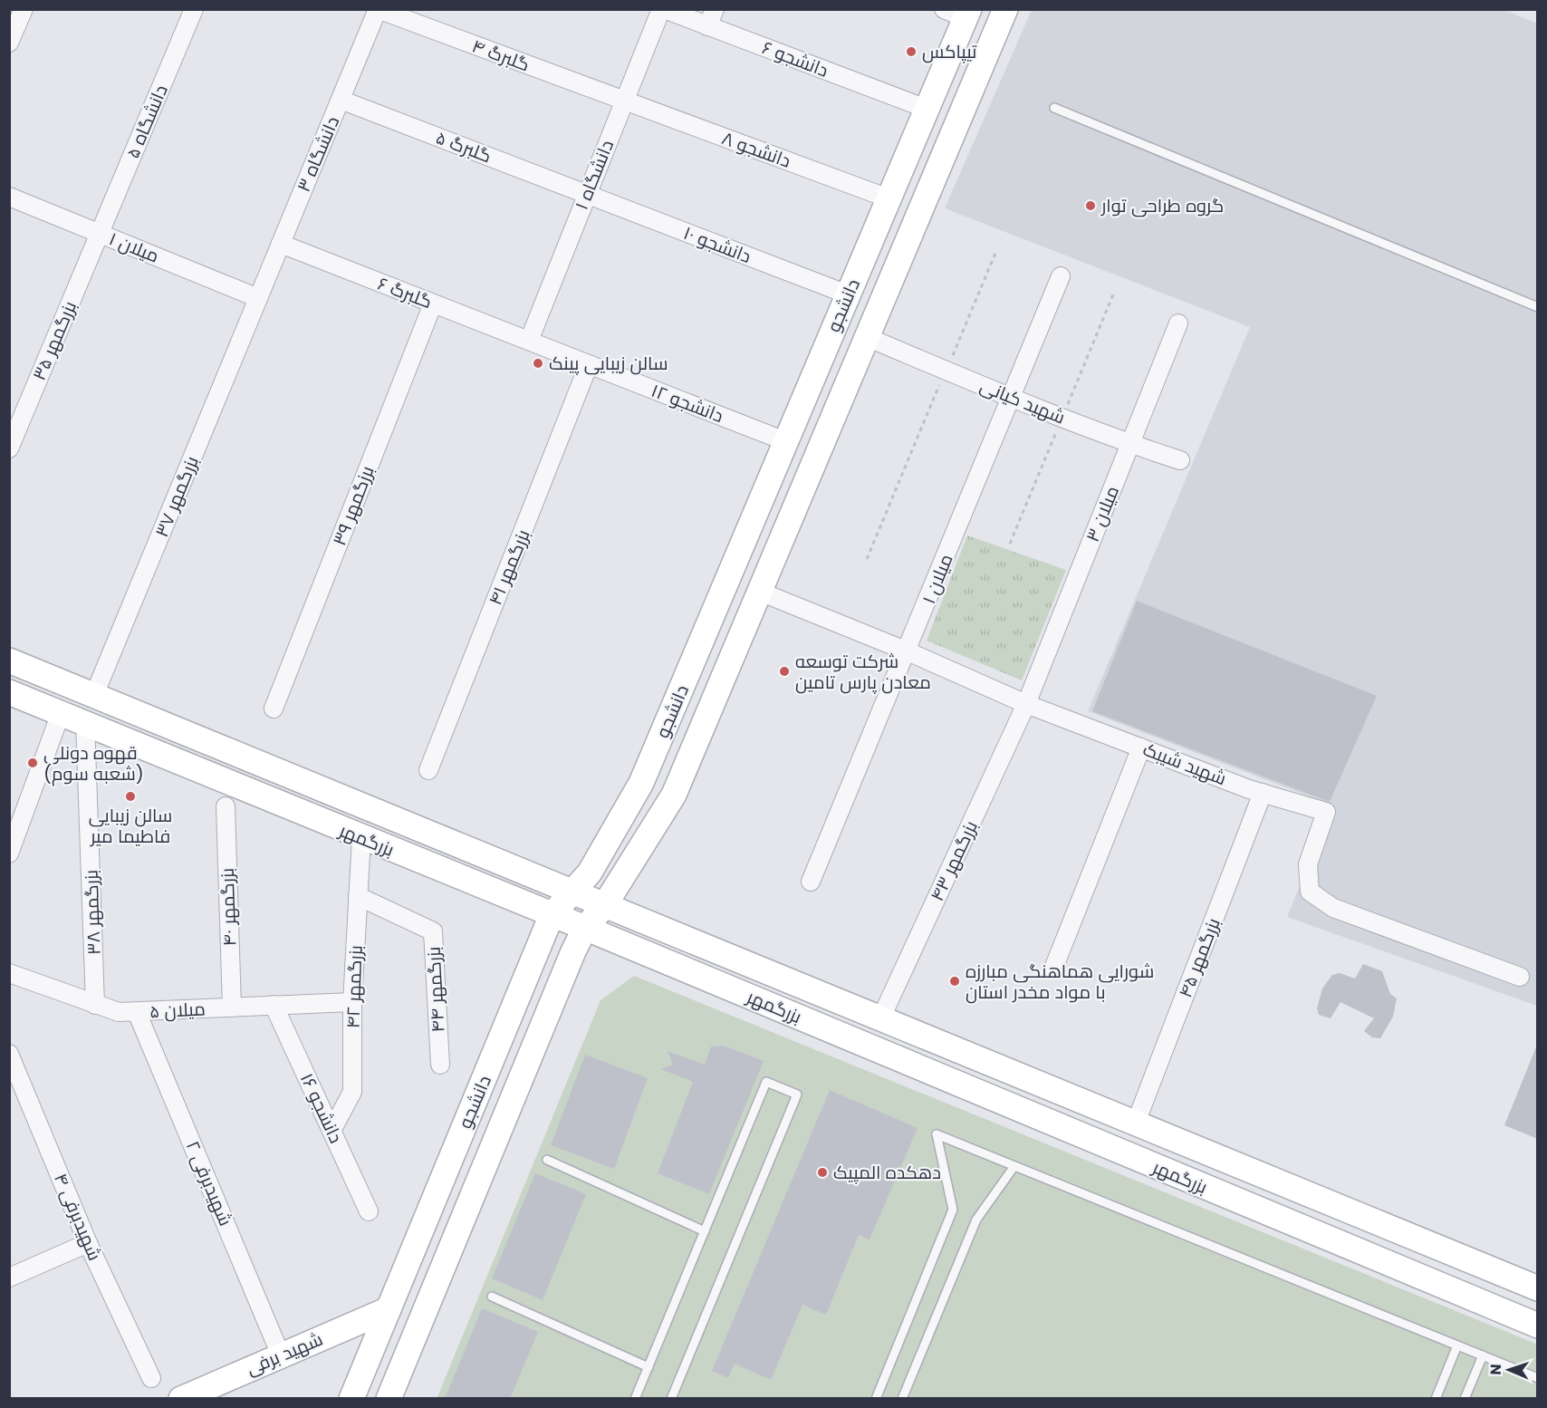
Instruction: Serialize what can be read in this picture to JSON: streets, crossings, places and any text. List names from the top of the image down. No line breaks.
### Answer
{"streets":{"street":["گلبرگ ۴","دانشجو ۶","دانشگاه ۵","گلبرگ ۵","دانشجو ۸","دانشگاه ۳","دانشگاه ۱","دانشجو ۱۰","میلان ۱","گلبرگ ۶","دانشجو","بزرگمهر ۳۵","شهید کیانی","دانشجو ۱۲","بزرگمهر ۳۷","برزگمهر ۳۹","میلان ۳","بزرگمهر ۴۱","شهید شیبک","بزرگمهر","بزرگمهر ۴۳","بزرگمهر ۴۰","بزرگمهر ۳۸","بزرگمهر ۴۵","بزرگمهر ۴۲","بزرگمهر ۴۴","میلان ۵","دانشجو ۱۶","شهیدبرفی ۲","شهیدبرفی ۴","شهید برفی"]},"crossings":[["گلبرگ ۴","دانشجو ۸"],["گلبرگ ۴","دانشگاه ۳"],["گلبرگ ۴","دانشگاه ۱"],["دانشجو ۶","دانشگاه ۱"],["دانشجو ۶","دانشجو"],["دانشگاه ۵","میلان ۱"],["دانشگاه ۵","بزرگمهر ۳۵"],["گلبرگ ۵","دانشگاه ۳"],["گلبرگ ۵","دانشگاه ۱"],["گلبرگ ۵","دانشجو ۱۰"],["دانشجو ۸","دانشگاه ۱"],["دانشجو ۸","دانشجو"],["دانشگاه ۳","میلان ۱"],["دانشگاه ۳","گلبرگ ۶"],["دانشگاه ۳","بزرگمهر ۳۷"],["دانشگاه ۱","دانشجو ۱۰"],["دانشگاه ۱","گلبرگ ۶"],["دانشگاه ۱","دانشجو ۱۲"],["دانشجو ۱۰","دانشجو"],["میلان ۱","بزرگمهر ۳۵"],["میلان ۱","شهید کیانی"],["میلان ۱","بزرگمهر ۳۷"],["میلان ۱","شهید شیبک"],["گلبرگ ۶","دانشجو ۱۲"],["گلبرگ ۶","برزگمهر ۳۹"],["دانشجو","شهید کیانی"],["دانشجو","دانشجو ۱۲"],["دانشجو","شهید شیبک"],["دانشجو","بزرگمهر"],["دانشجو","شهید برفی"],["شهید کیانی","میلان ۳"],["دانشجو ۱۲","بزرگمهر ۴۱"],["بزرگمهر ۳۷","بزرگمهر"],["میلان ۳","شهید شیبک"],["میلان ۳","بزرگمهر ۴۳"],["شهید شیبک","بزرگمهر ۴۳"],["شهید شیبک","بزرگمهر ۴۵"],["بزرگمهر","بزرگمهر ۴۳"],["بزرگمهر","بزرگمهر ۳۸"],["بزرگمهر","بزرگمهر ۴۵"],["بزرگمهر","بزرگمهر ۴۲"],["بزرگمهر ۴۰","میلان ۵"],["بزرگمهر ۳۸","میلان ۵"],["بزرگمهر ۴۲","بزرگمهر ۴۴"],["بزرگمهر ۴۲","میلان ۵"],["بزرگمهر ۴۲","دانشجو ۱۶"],["میلان ۵","دانشجو ۱۶"],["میلان ۵","شهیدبرفی ۲"],["شهیدبرفی ۲","شهید برفی"]],"places":["تیپاکس","گروه طراحی توار","سالن زیبایی پینک","شرکت توسعه معادن پارس تامین","قهوه دونلی (شعبه سوم)","سالن زیبایی فاطیما میر","شورایی هماهنگی مبارزه با مواد مخدر استان","دهکده المپیک"],"north":"left"}
